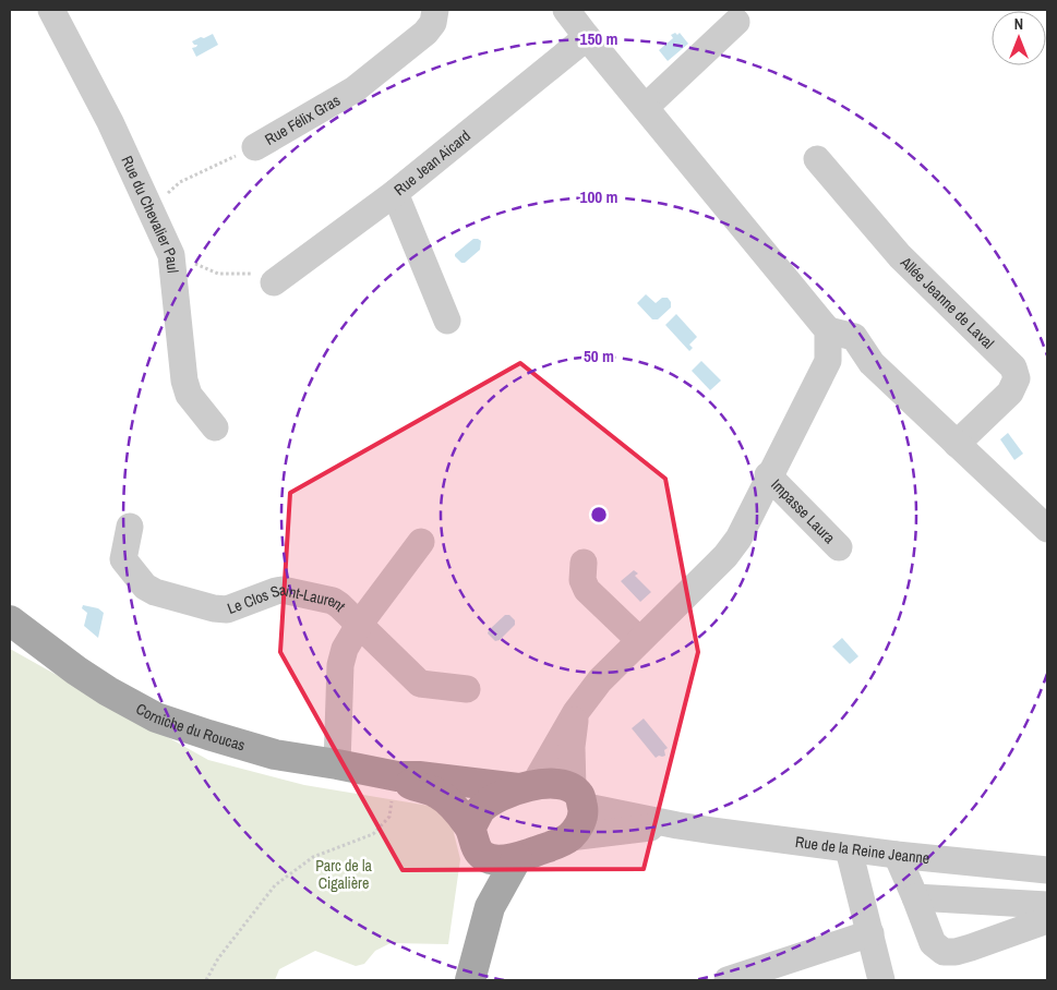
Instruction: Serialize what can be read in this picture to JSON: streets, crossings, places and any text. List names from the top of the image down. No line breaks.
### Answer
{"streets":{"main road":["Corniche du Roucas"],"street":["Rue Félix Gras","Rue Jean Aicard","Rue du Chevalier Paul","Allée Jeanne de Laval","Impasse Laura","Le Clos Saint-Laurent","Rue de la Reine Jeanne"]},"crossings":[["Rue Félix Gras","Rue du Chevalier Paul"],["Le Clos Saint-Laurent","Corniche du Roucas"],["Corniche du Roucas","Rue de la Reine Jeanne"]],"parks":["Parc de la Cigalière"],"north":"top","rings":["150 m","100 m","50 m"]}
